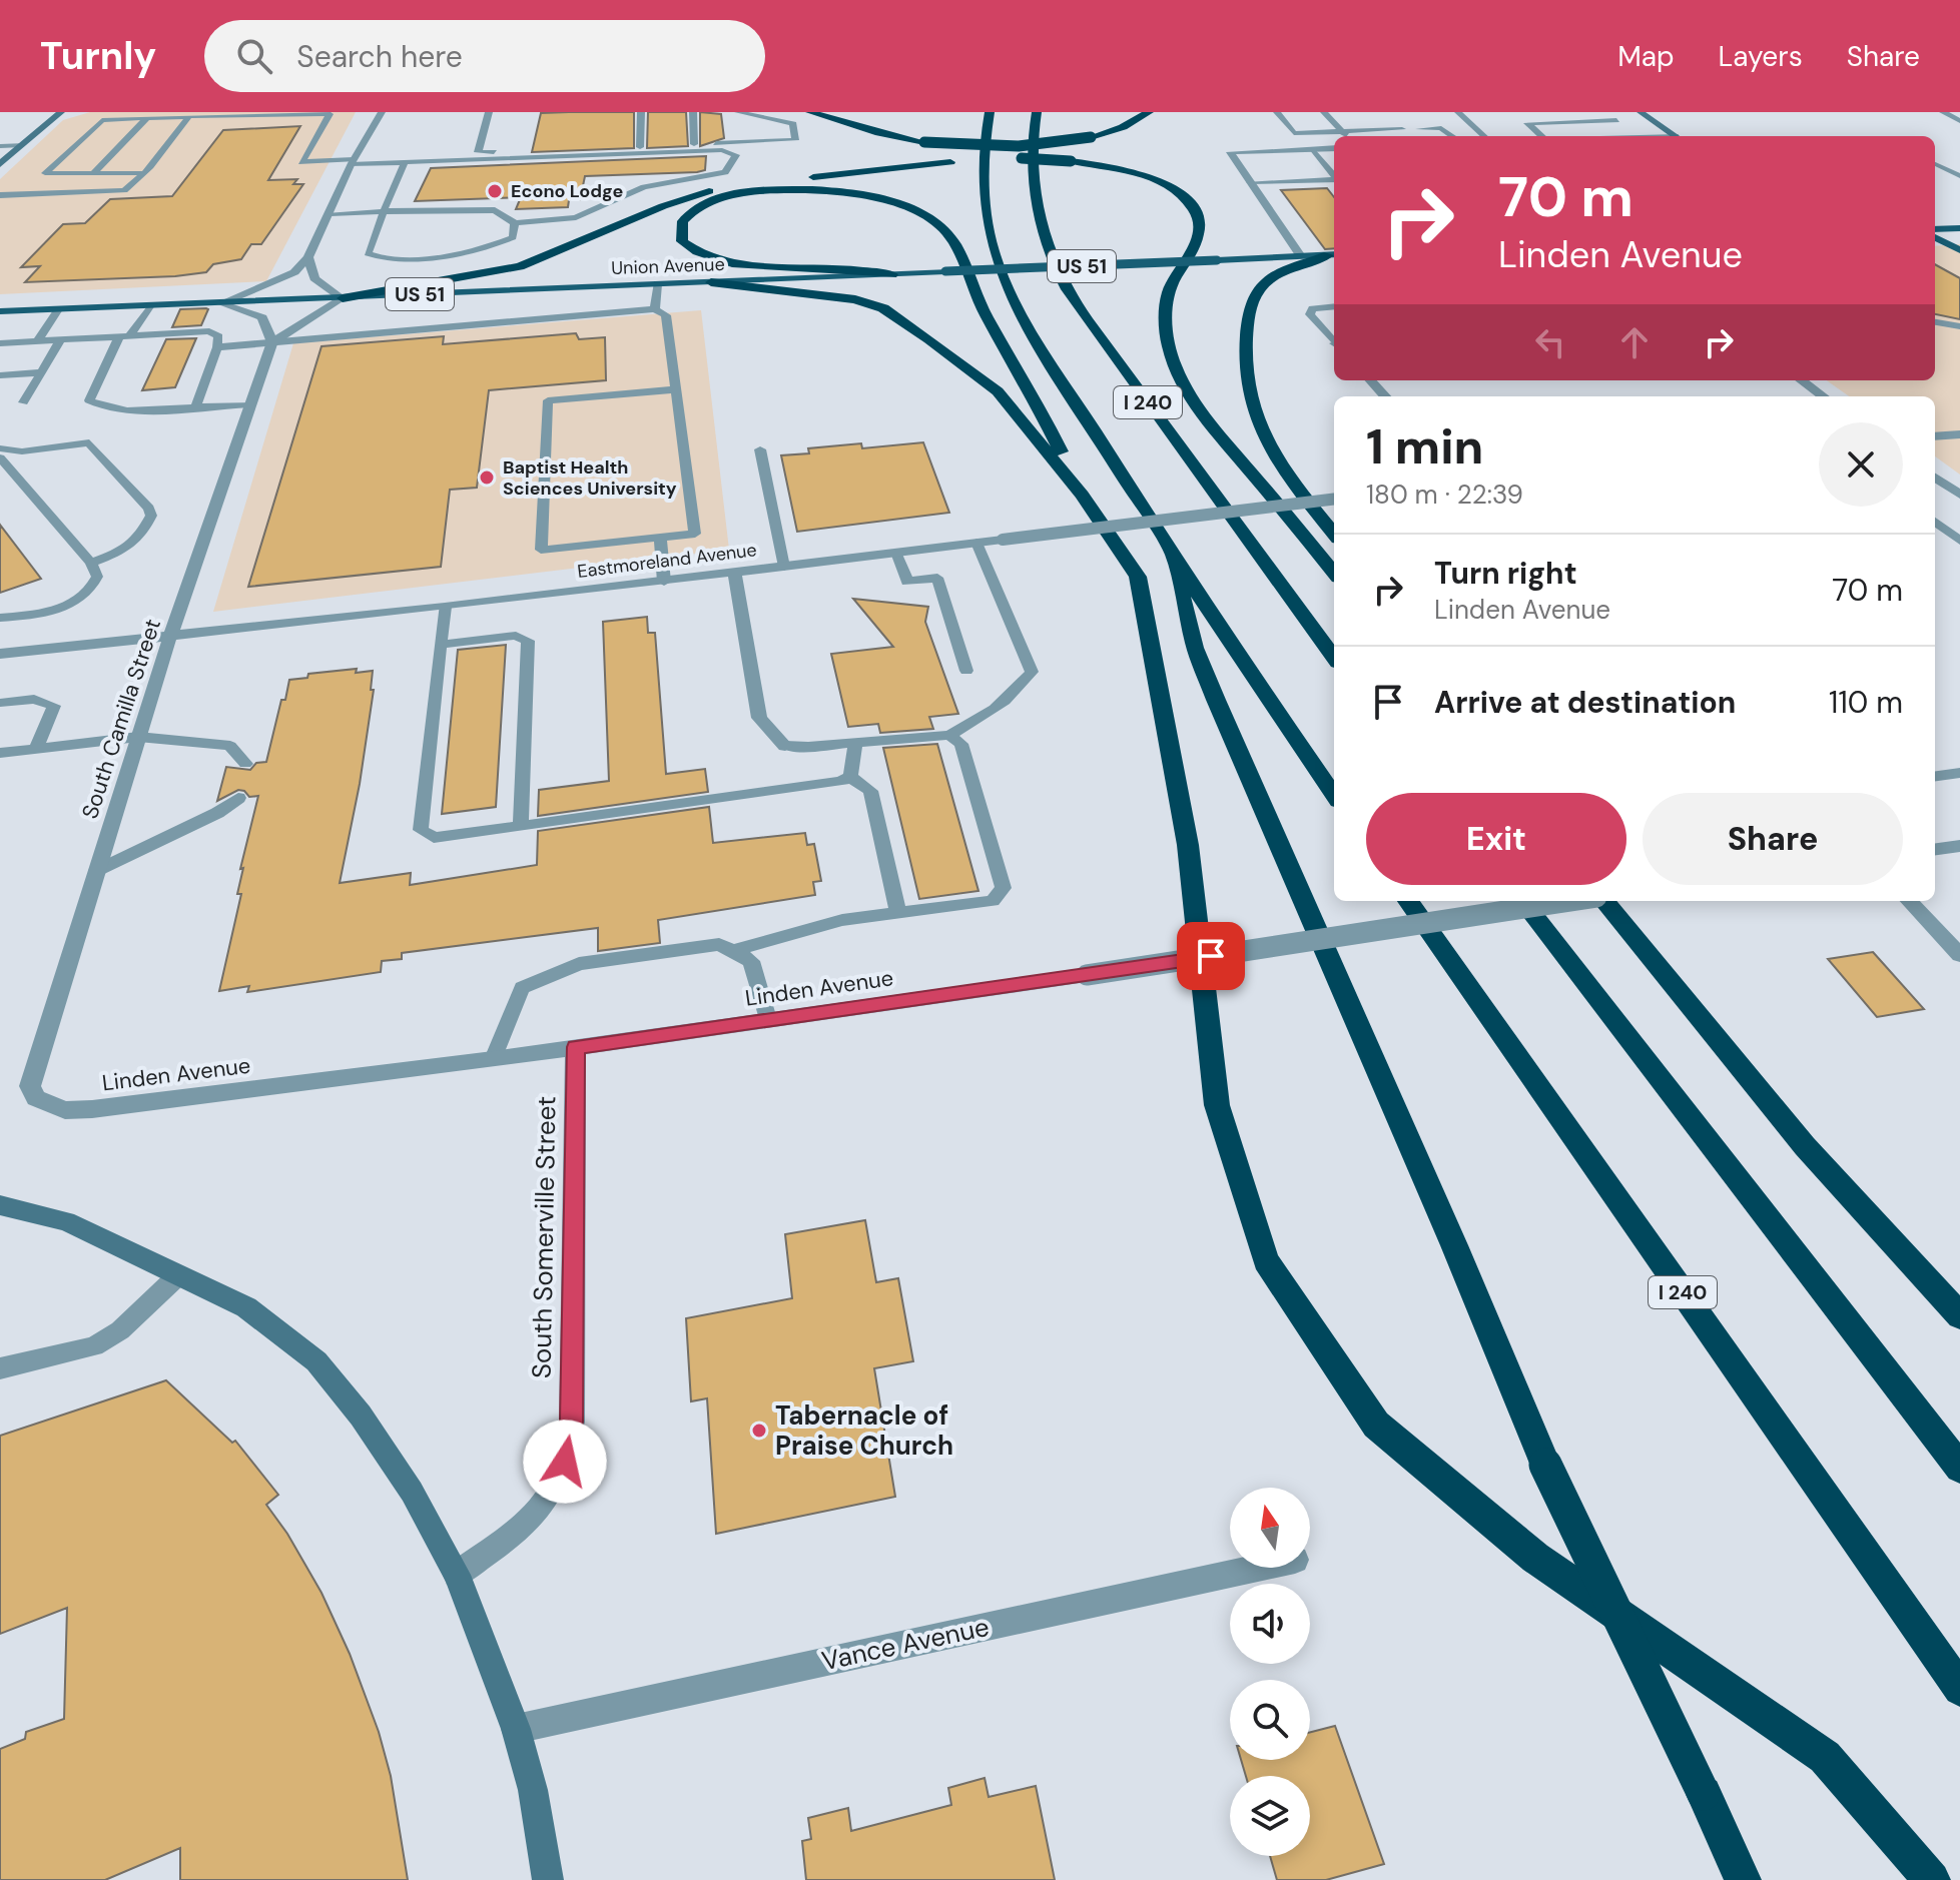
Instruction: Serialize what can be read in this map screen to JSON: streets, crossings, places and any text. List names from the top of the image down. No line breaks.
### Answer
{"streets":{"highway":["I 240"],"main road":["Union Avenue","US 51"],"street":["Eastmoreland Avenue","South Camilla Street","Linden Avenue","South Somerville Street","Vance Avenue"]},"crossings":[["Eastmoreland Avenue","South Camilla Street"],["South Camilla Street","Linden Avenue"],["Linden Avenue","South Somerville Street"]],"places":["Econo Lodge","Baptist Health Sciences University","Tabernacle of Praise Church"],"north":"top","page":{"header":"Turnly","search":"Search here","nav":["Map","Layers","Share"],"turn":["70 m","Linden Avenue"],"heading":["1 min","180 m · 22:39"],"list":[{"name":"Turn right","note":"Linden Avenue","value":"70 m"},{"name":"Arrive at destination","value":"110 m"}],"buttons":["Exit","Share"]}}
